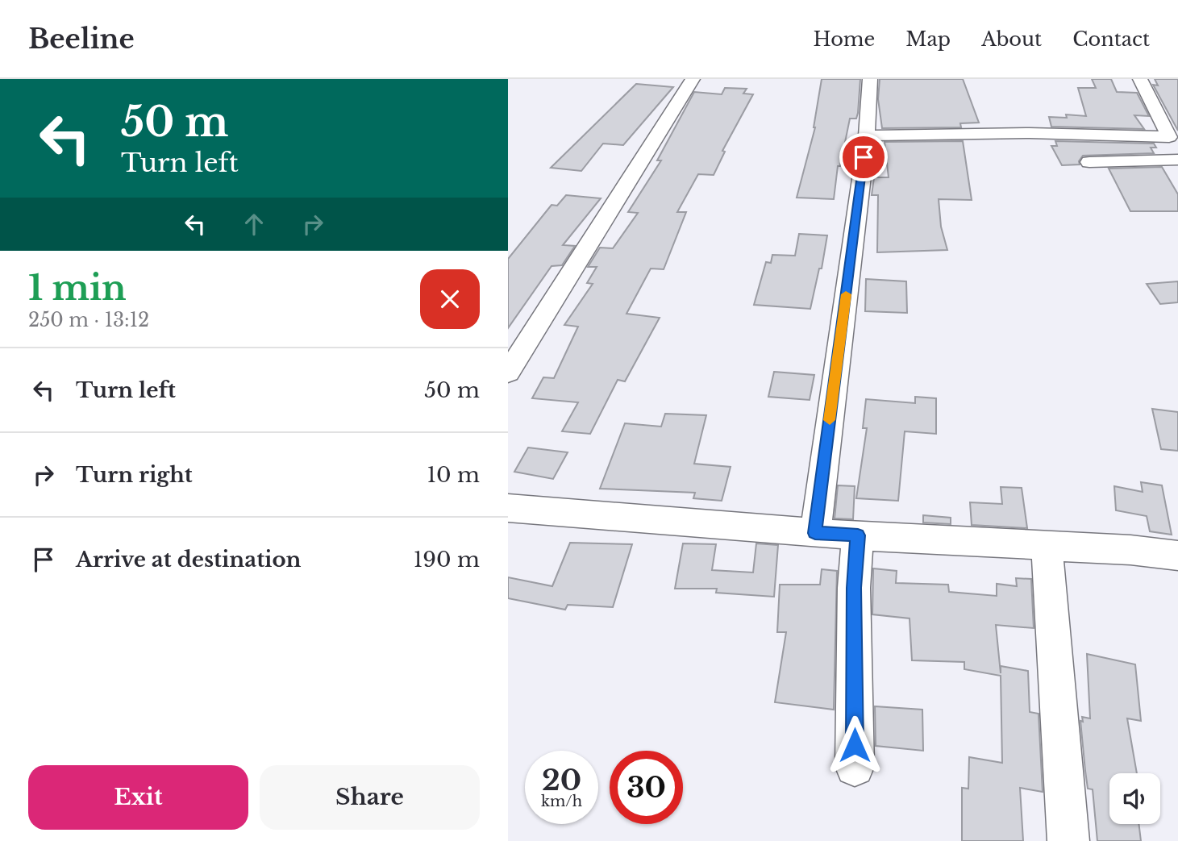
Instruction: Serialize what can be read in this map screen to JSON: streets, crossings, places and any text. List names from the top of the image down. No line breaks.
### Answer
{"page":{"header":"Beeline","nav":["Home","Map","About","Contact"],"turn":["50 m","Turn left"],"heading":["1 min","250 m · 13:12"],"list":[{"name":"Turn left","value":"50 m"},{"name":"Turn right","value":"10 m"},{"name":"Arrive at destination","value":"190 m"}],"speed":"20 km/h","limit":"30","buttons":["Exit","Share"]}}
